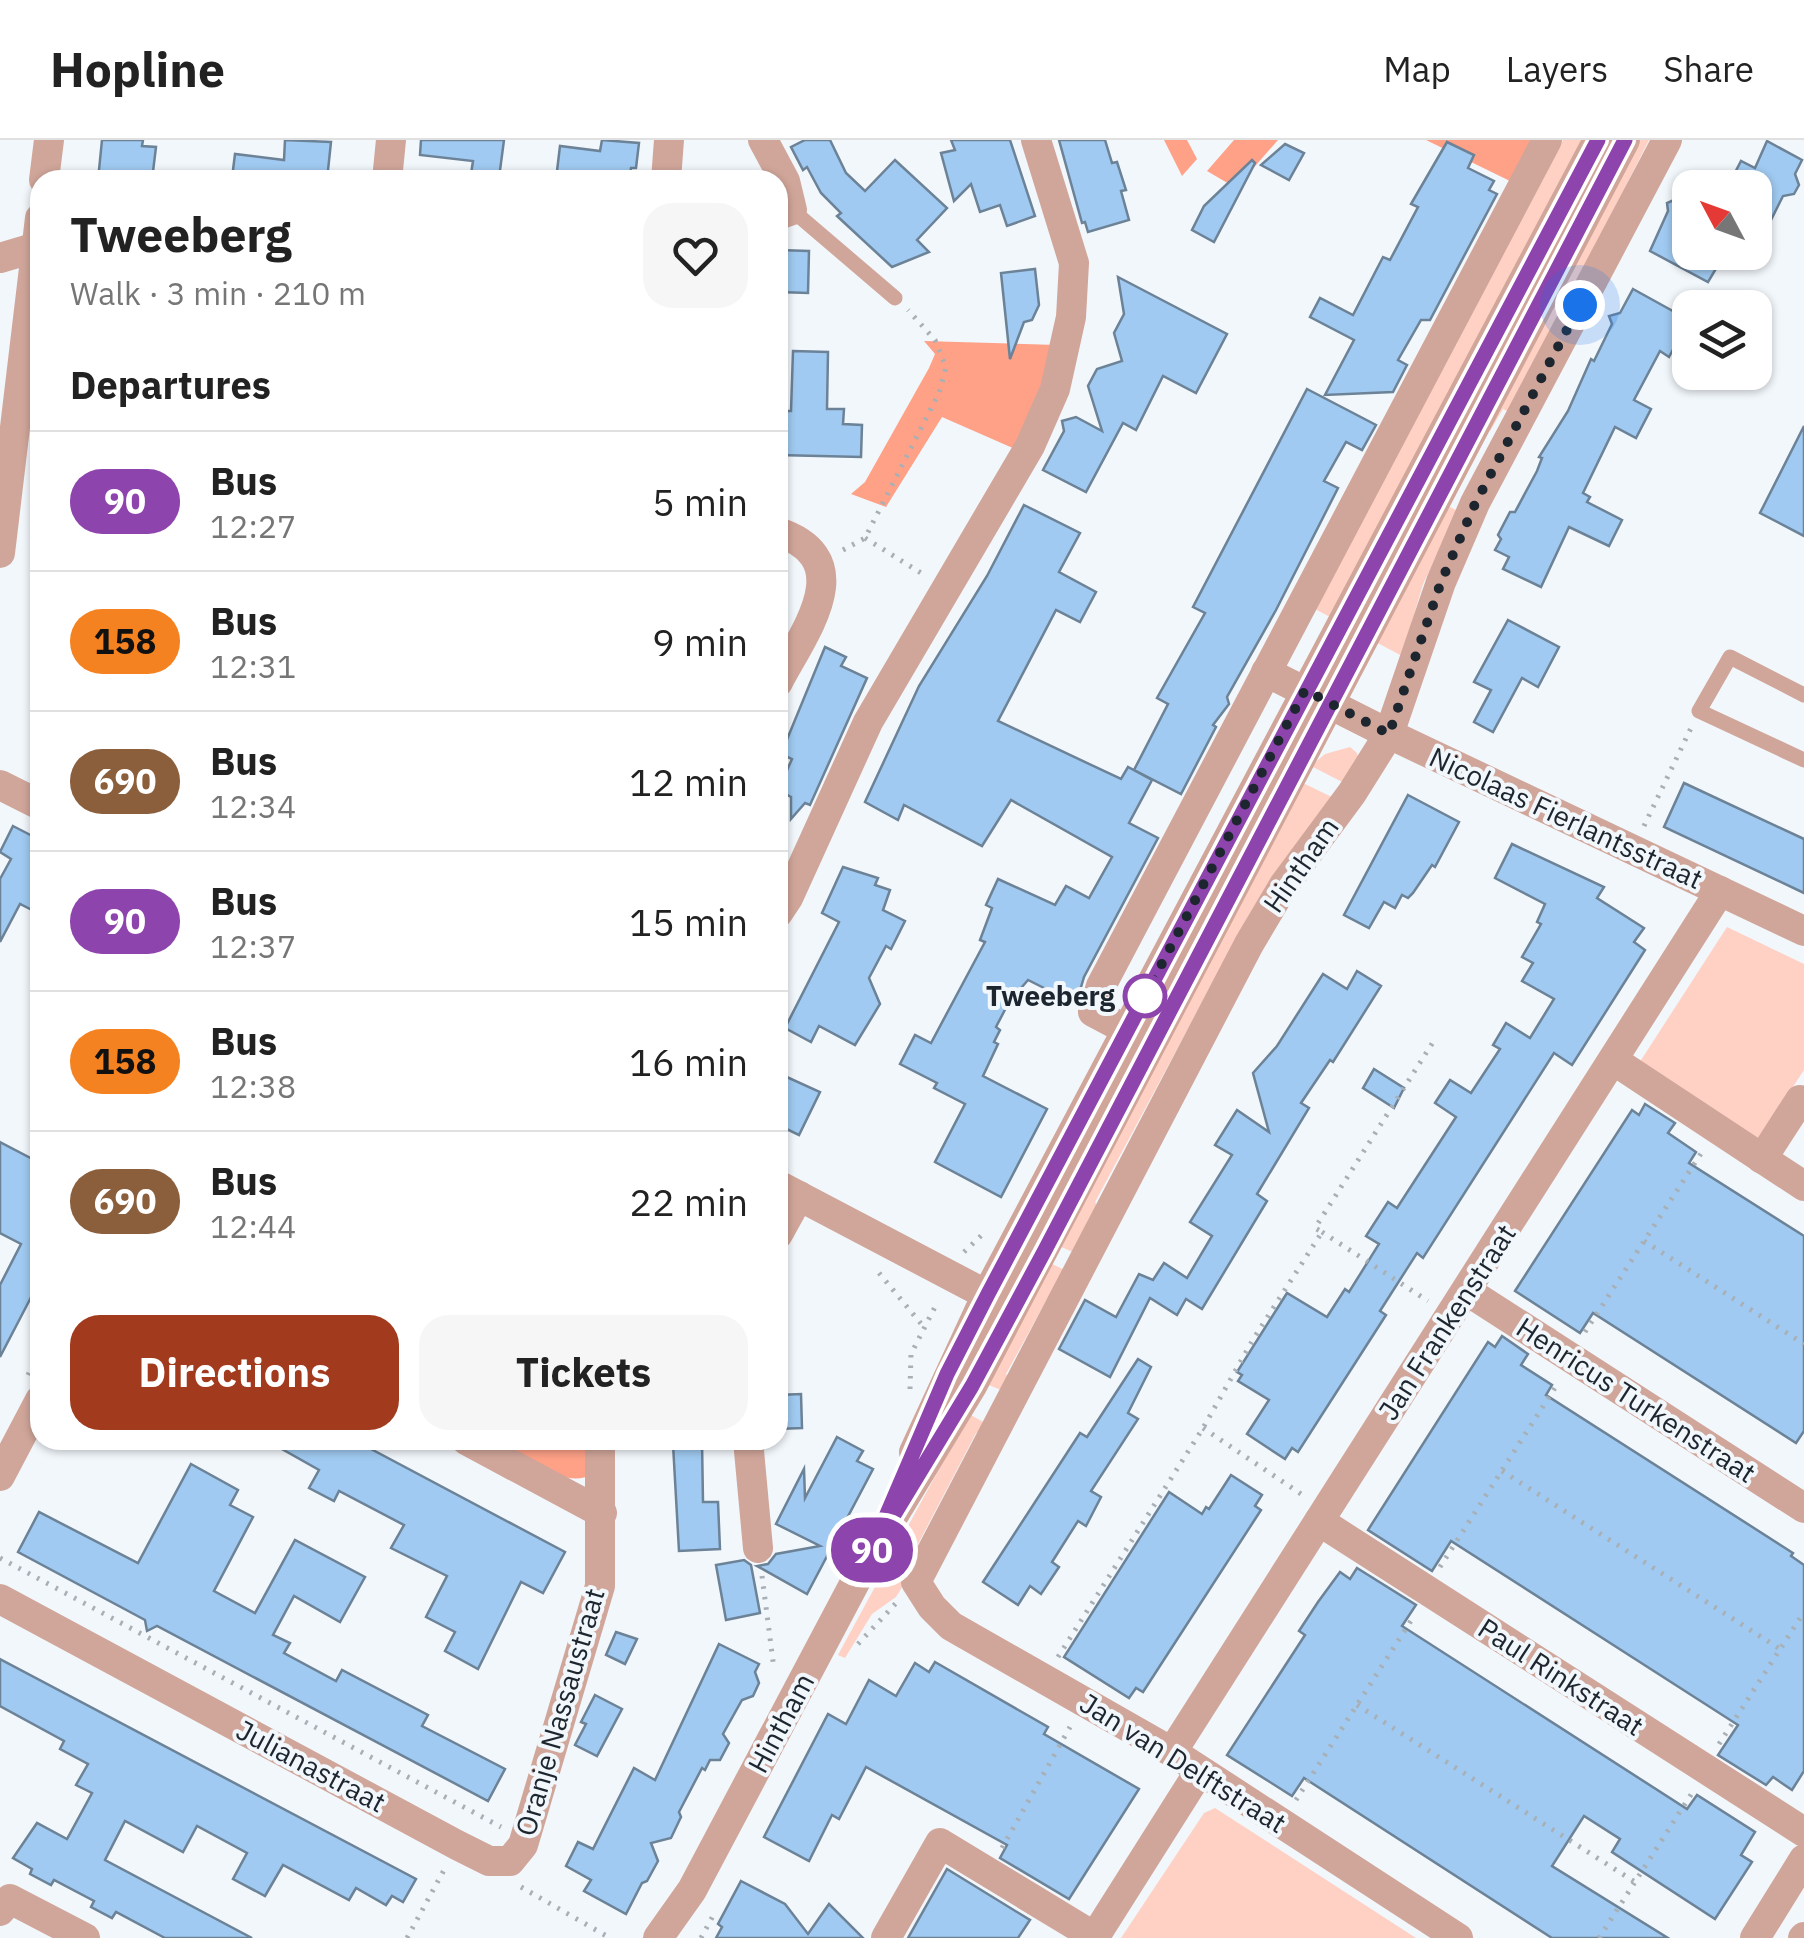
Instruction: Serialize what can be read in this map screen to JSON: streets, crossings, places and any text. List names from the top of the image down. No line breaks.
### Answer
{"streets":{"street":["Nicolaas Fierlantsstraat","Hintham","Jan Frankenstraat","Henricus Turkenstraat","Paul Rinkstraat","Oranje Nassaustraat","Jan van Delftstraat","Julianastraat"]},"crossings":[["Nicolaas Fierlantsstraat","Hintham"],["Nicolaas Fierlantsstraat","Jan Frankenstraat"],["Hintham","Jan van Delftstraat"],["Jan Frankenstraat","Henricus Turkenstraat"],["Jan Frankenstraat","Paul Rinkstraat"],["Jan Frankenstraat","Jan van Delftstraat"],["Oranje Nassaustraat","Julianastraat"]],"places":["Tweeberg"],"lines":["bus line 90"],"north":"top left","page":{"header":"Hopline","nav":["Map","Layers","Share"],"on_map":"90","heading":[["Tweeberg","Walk · 3 min · 210 m"],"Departures"],"list":[{"mark":"90","name":"Bus","note":"12:27","value":"5 min"},{"mark":"158","name":"Bus","note":"12:31","value":"9 min"},{"mark":"690","name":"Bus","note":"12:34","value":"12 min"},{"mark":"90","name":"Bus","note":"12:37","value":"15 min"},{"mark":"158","name":"Bus","note":"12:38","value":"16 min"},{"mark":"690","name":"Bus","note":"12:44","value":"22 min"}],"buttons":["Directions","Tickets"]}}
